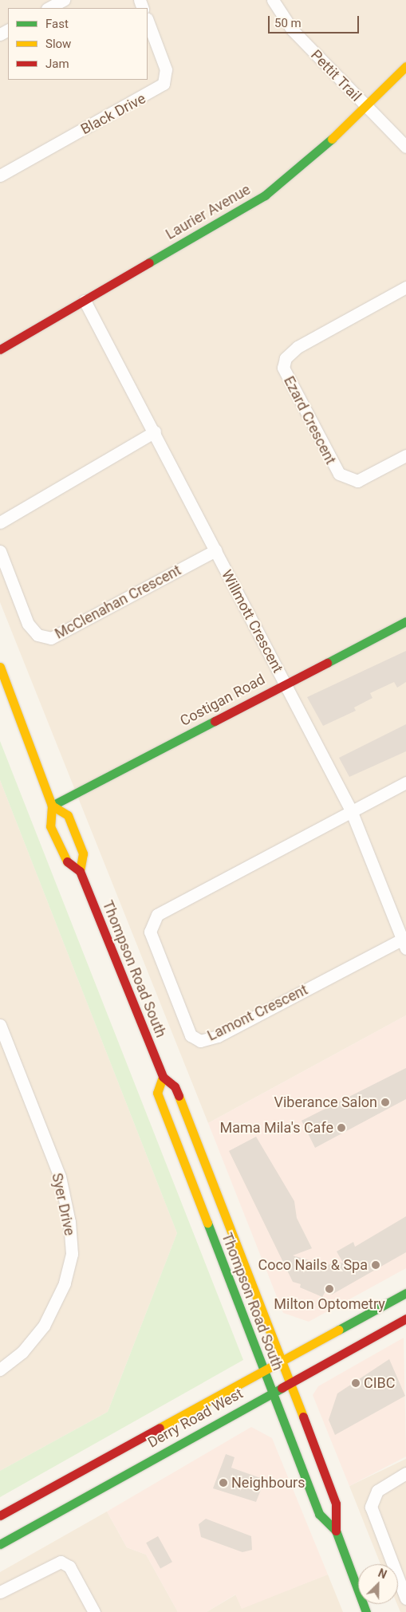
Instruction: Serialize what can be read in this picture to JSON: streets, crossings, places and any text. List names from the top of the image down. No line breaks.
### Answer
{"streets":{"main road":["Laurier Avenue","Costigan Road","Thompson Road South","Derry Road West"],"street":["Pettit Trail","Black Drive","Ezard Crescent","McClenahan Crescent","Willmott Crescent","Lamont Crescent","Syer Drive"]},"crossings":[["Pettit Trail","Laurier Avenue"],["Laurier Avenue","Willmott Crescent"],["McClenahan Crescent","Willmott Crescent"],["Willmott Crescent","Costigan Road"],["Willmott Crescent","Lamont Crescent"],["Costigan Road","Thompson Road South"],["Thompson Road South","Derry Road West"]],"places":["Viberance Salon","Mama Mila's Cafe","Coco Nails & Spa","Milton Optometry","CIBC","Neighbours"],"legend":["Fast","Slow","Jam"],"scale_bar":"50 m","north":"top right"}
